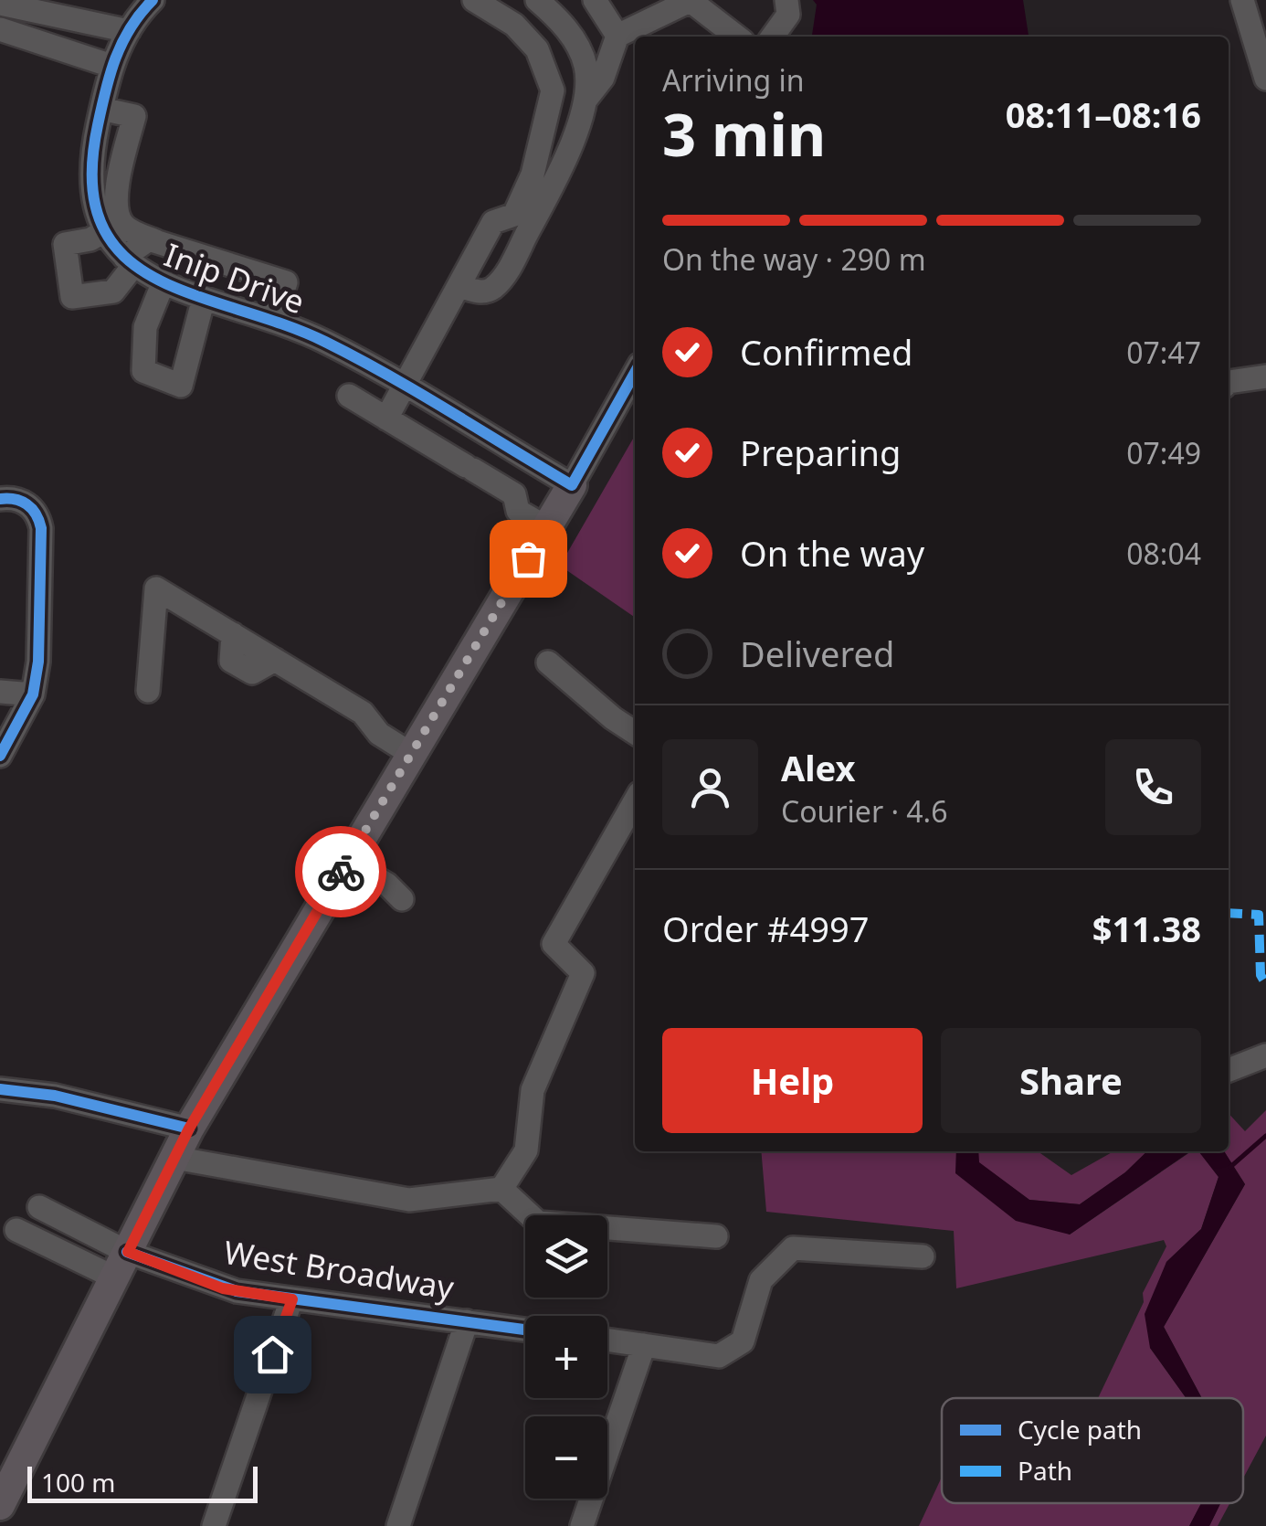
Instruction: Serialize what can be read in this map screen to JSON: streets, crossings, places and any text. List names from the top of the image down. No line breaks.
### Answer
{"streets":{"street":["Inip Drive","West Broadway"]},"legend":["Cycle path","Path"],"scale_bar":"100 m","page":{"heading":["3 min","Arriving in","08:11–08:16"],"panel":["Alex","Courier · 4.6","Order #4997","$11.38"],"bar":"On the way · 290 m","list":[["Confirmed","07:47"],["Preparing","07:49"],["On the way","08:04"],"Delivered"],"buttons":["Help","Share"],"map_buttons":["+","−"],"scale":"100 m"}}
